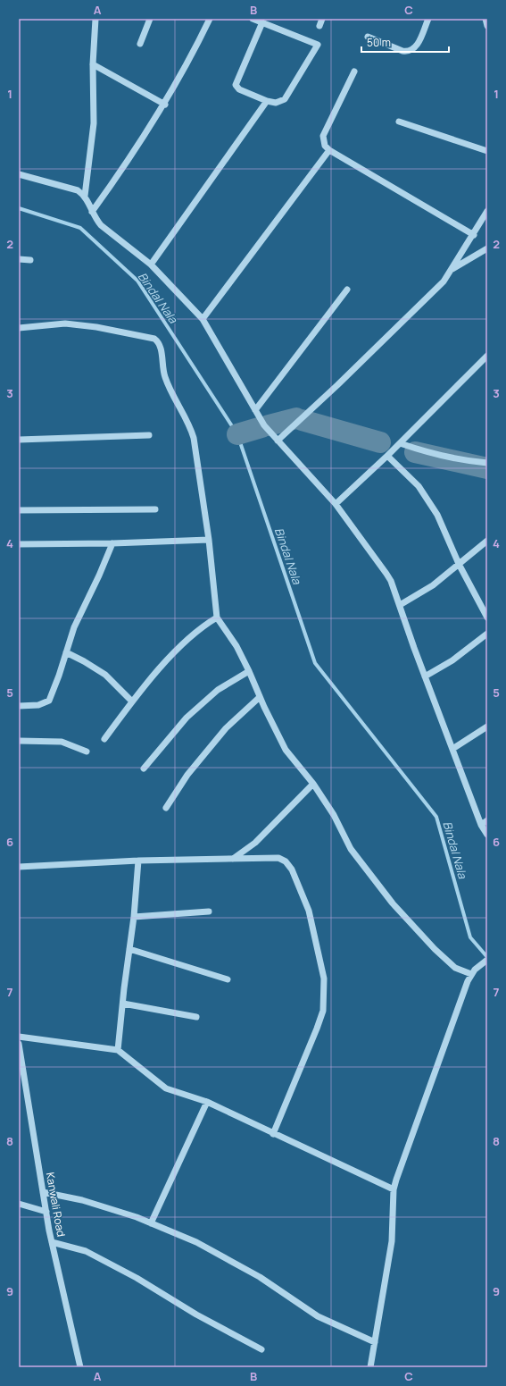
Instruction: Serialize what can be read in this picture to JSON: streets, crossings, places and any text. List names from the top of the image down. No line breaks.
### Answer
{"streets":{"street":["Kanwali Road"]},"water":["Bindal Nala"],"scale_bar":"50 m","grid":{"columns":["A","B","C"],"rows":["1","2","3","4","5","6","7","8","9"]}}
